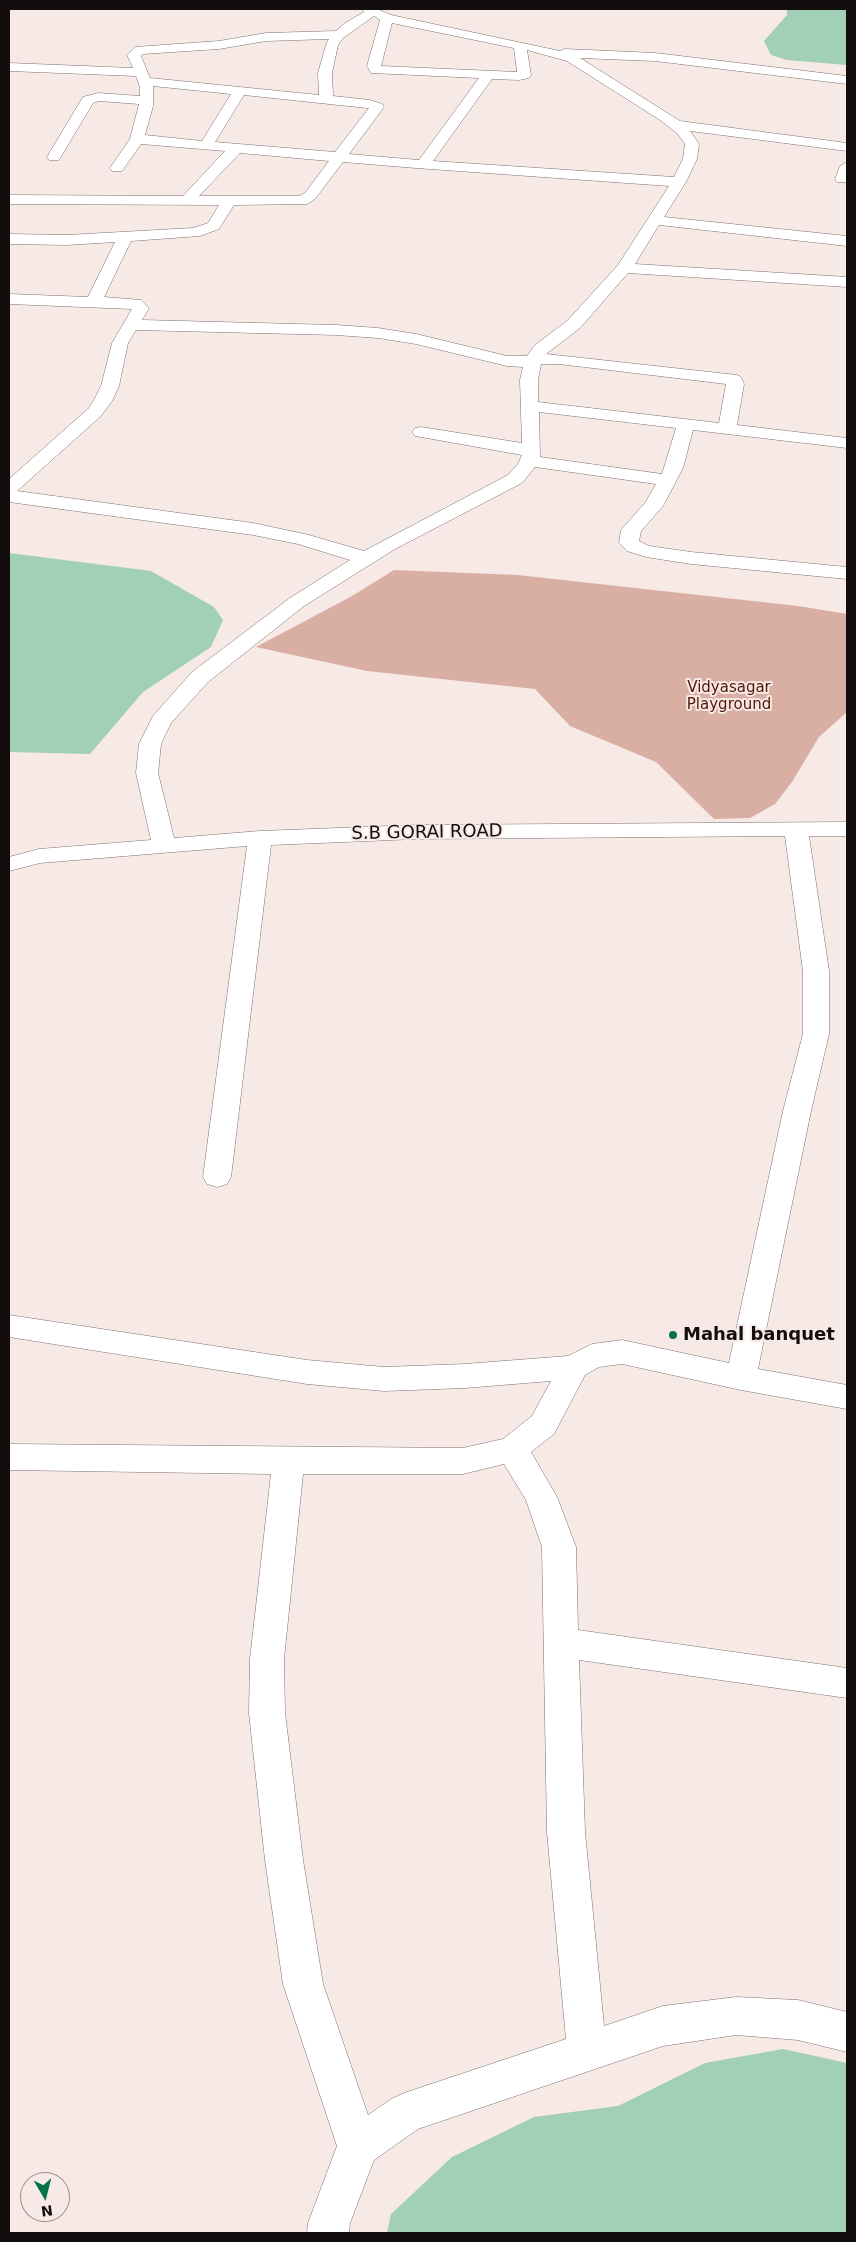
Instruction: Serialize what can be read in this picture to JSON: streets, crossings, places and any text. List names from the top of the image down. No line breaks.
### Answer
{"streets":{"street":["S.B GORAI ROAD"]},"parks":["Vidyasagar Playground"],"places":["Mahal banquet"],"north":"bottom"}
